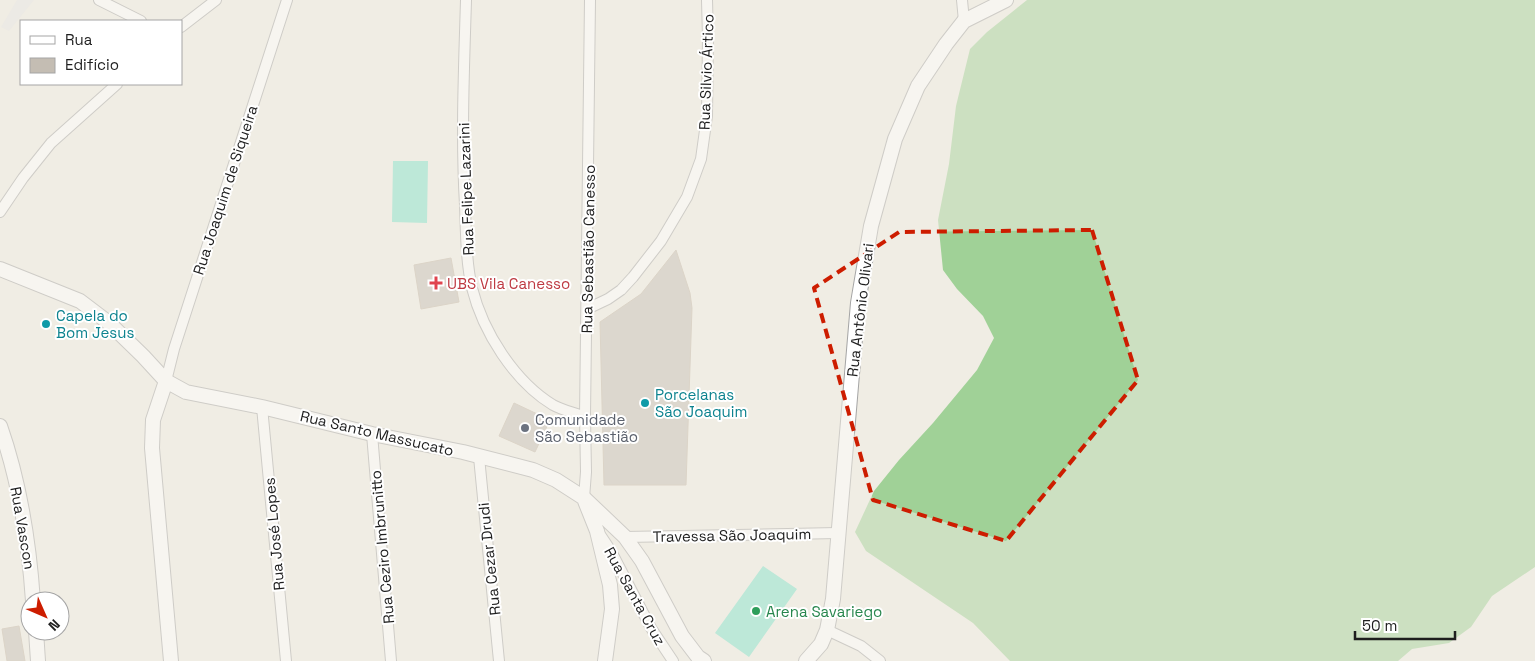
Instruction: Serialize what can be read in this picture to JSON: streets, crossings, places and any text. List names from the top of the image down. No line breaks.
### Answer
{"streets":{"street":["Rua Silvio Ártico","Rua Felipe Lazarini","Rua Joaquim de Siqueira","Rua Sebastião Canesso","Rua Antônio Olivari","Rua Santo Massucato","Rua Vascon","Rua José Lopes","Travessa São Joaquim","Rua Ceziro Imbrunitto","Rua Cezar Drudi","Rua Santa Cruz"]},"crossings":[["Rua Silvio Ártico","Rua Sebastião Canesso"],["Rua Felipe Lazarini","Rua Sebastião Canesso"],["Rua Joaquim de Siqueira","Rua Santo Massucato"],["Rua Sebastião Canesso","Rua Santo Massucato"],["Rua Antônio Olivari","Travessa São Joaquim"],["Rua Santo Massucato","Rua José Lopes"],["Rua Santo Massucato","Rua Ceziro Imbrunitto"],["Rua Santo Massucato","Rua Cezar Drudi"]],"places":{"health":["UBS Vila Canesso"],"other":["Capela do Bom Jesus","Porcelanas São Joaquim","Comunidade São Sebastião","Arena Savariego"]},"legend":["Rua","Edifício"],"scale_bar":"50 m","north":"bottom right"}
